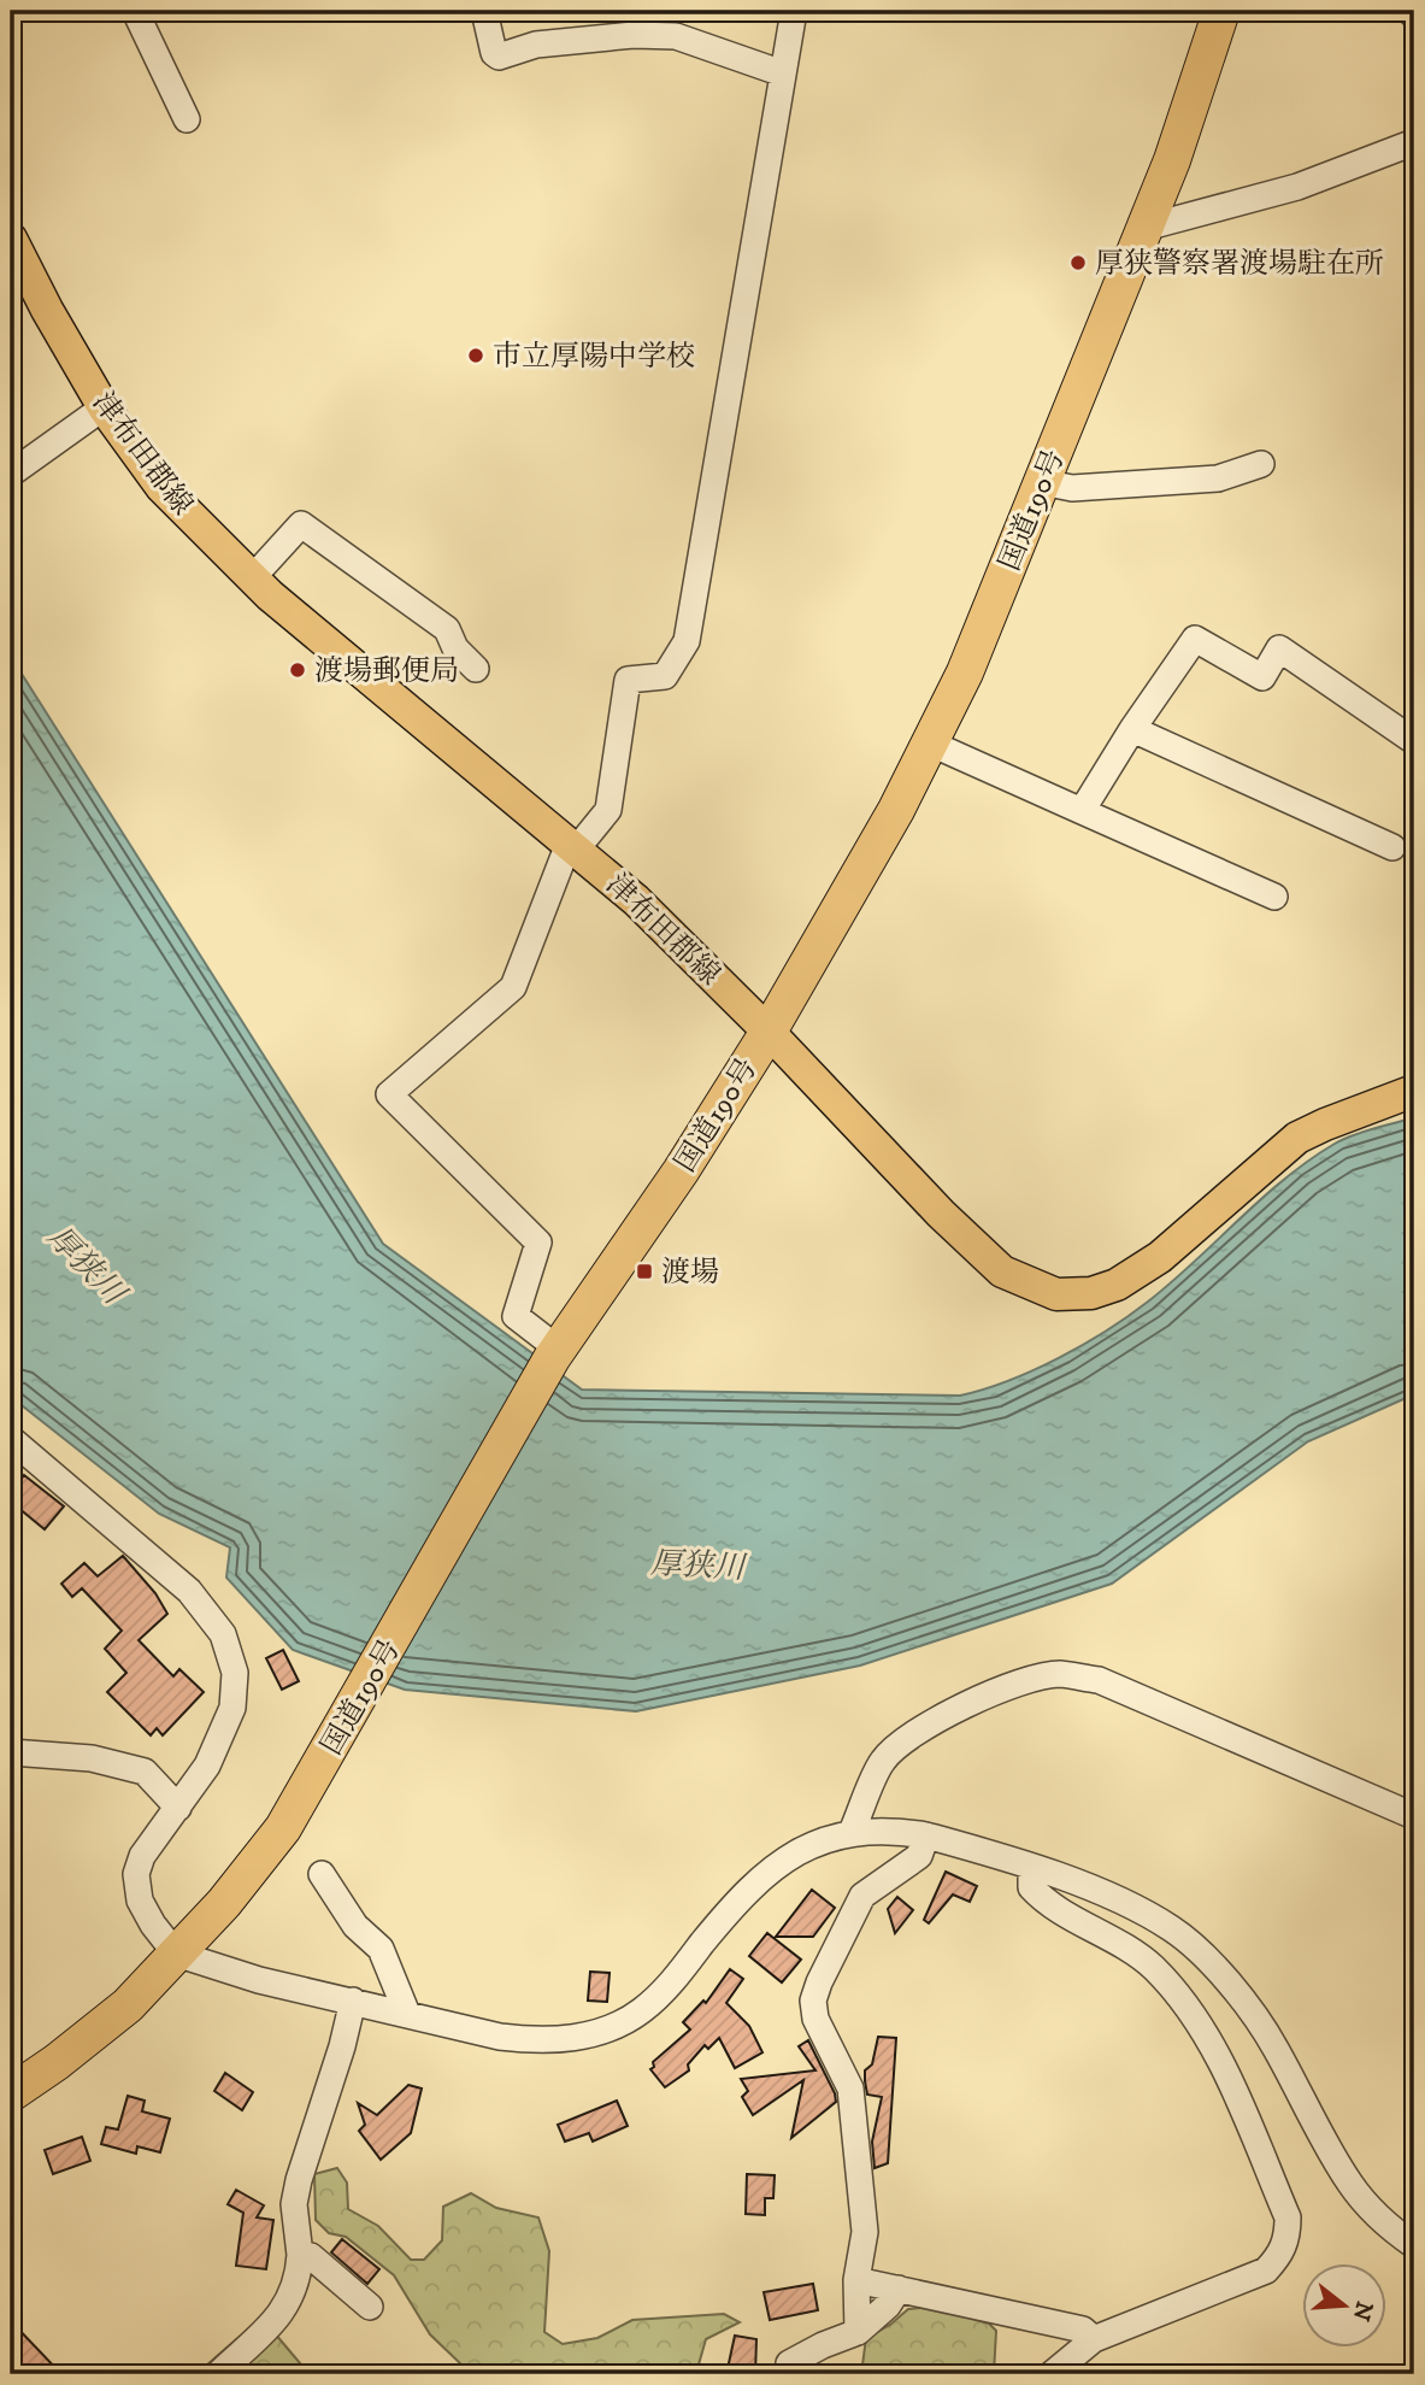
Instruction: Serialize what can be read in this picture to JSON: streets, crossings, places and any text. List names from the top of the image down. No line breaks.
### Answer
{"streets":{"highway":["国道190号"],"main road":["津布田郡線"]},"crossings":[["津布田郡線","国道190号"]],"water":["厚狭川"],"places":{"other":["厚狭警察署渡場駐在所","市立厚陽中学校","渡場郵便局"],"transit":["渡場"]},"north":"right"}
